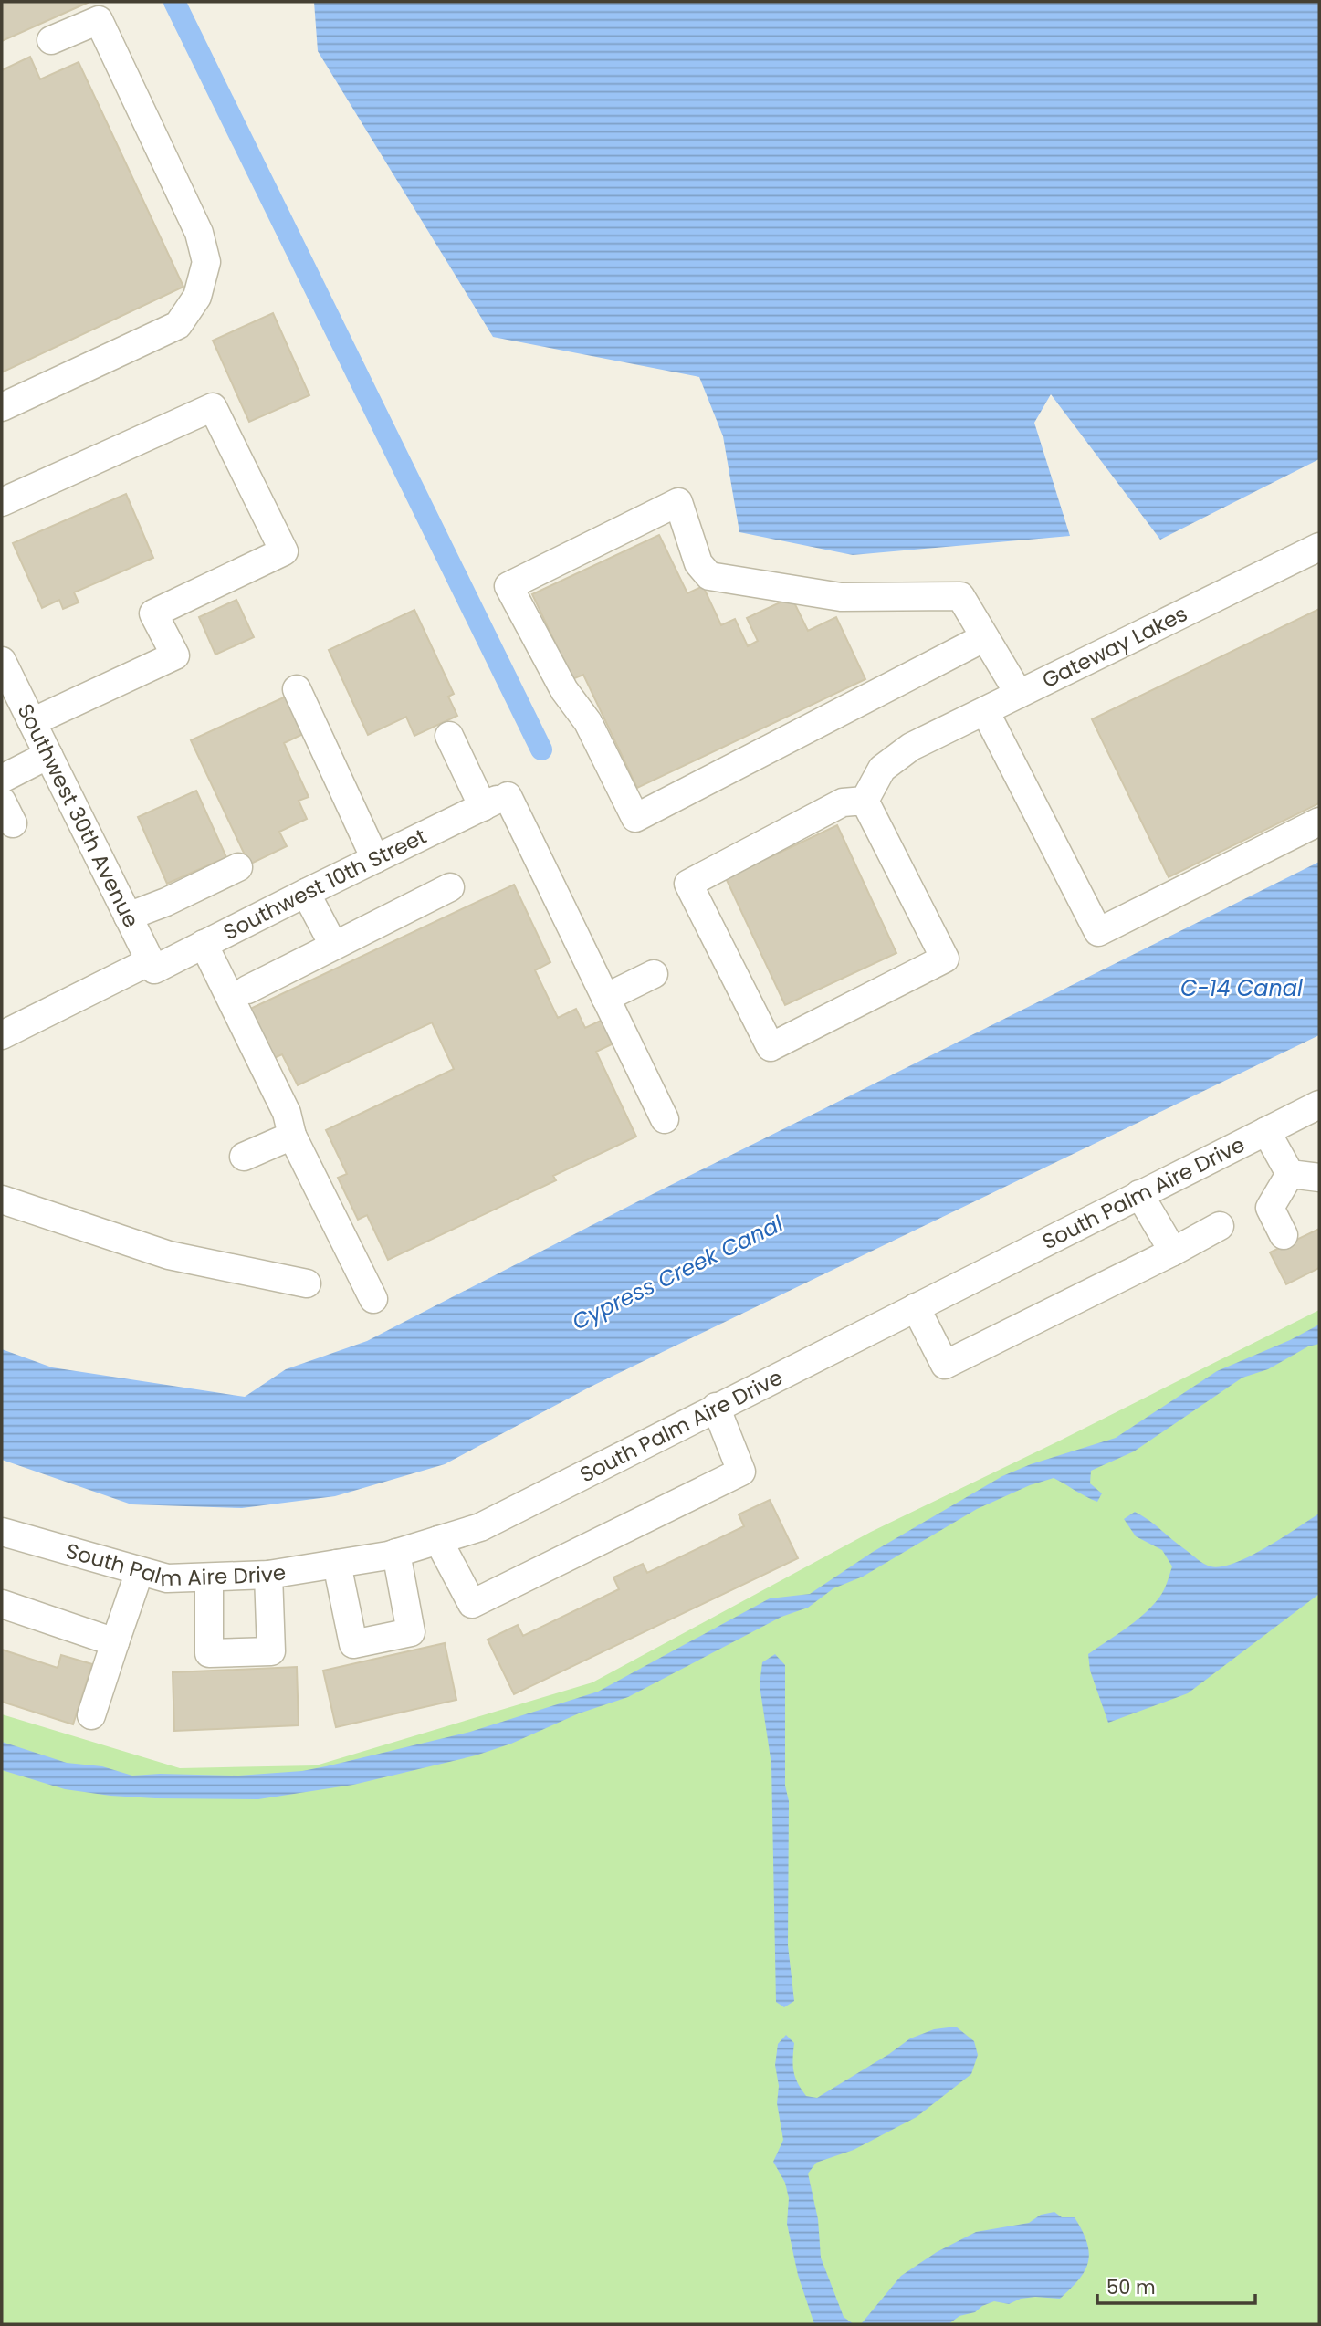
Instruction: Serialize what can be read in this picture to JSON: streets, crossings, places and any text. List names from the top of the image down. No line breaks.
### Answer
{"streets":{"street":["Gateway Lakes","Southwest 30th Avenue","Southwest 10th Street","South Palm Aire Drive"]},"crossings":[["Southwest 30th Avenue","Southwest 10th Street"]],"water":["C-14 Canal","Cypress Creek Canal"],"scale_bar":"50 m"}
